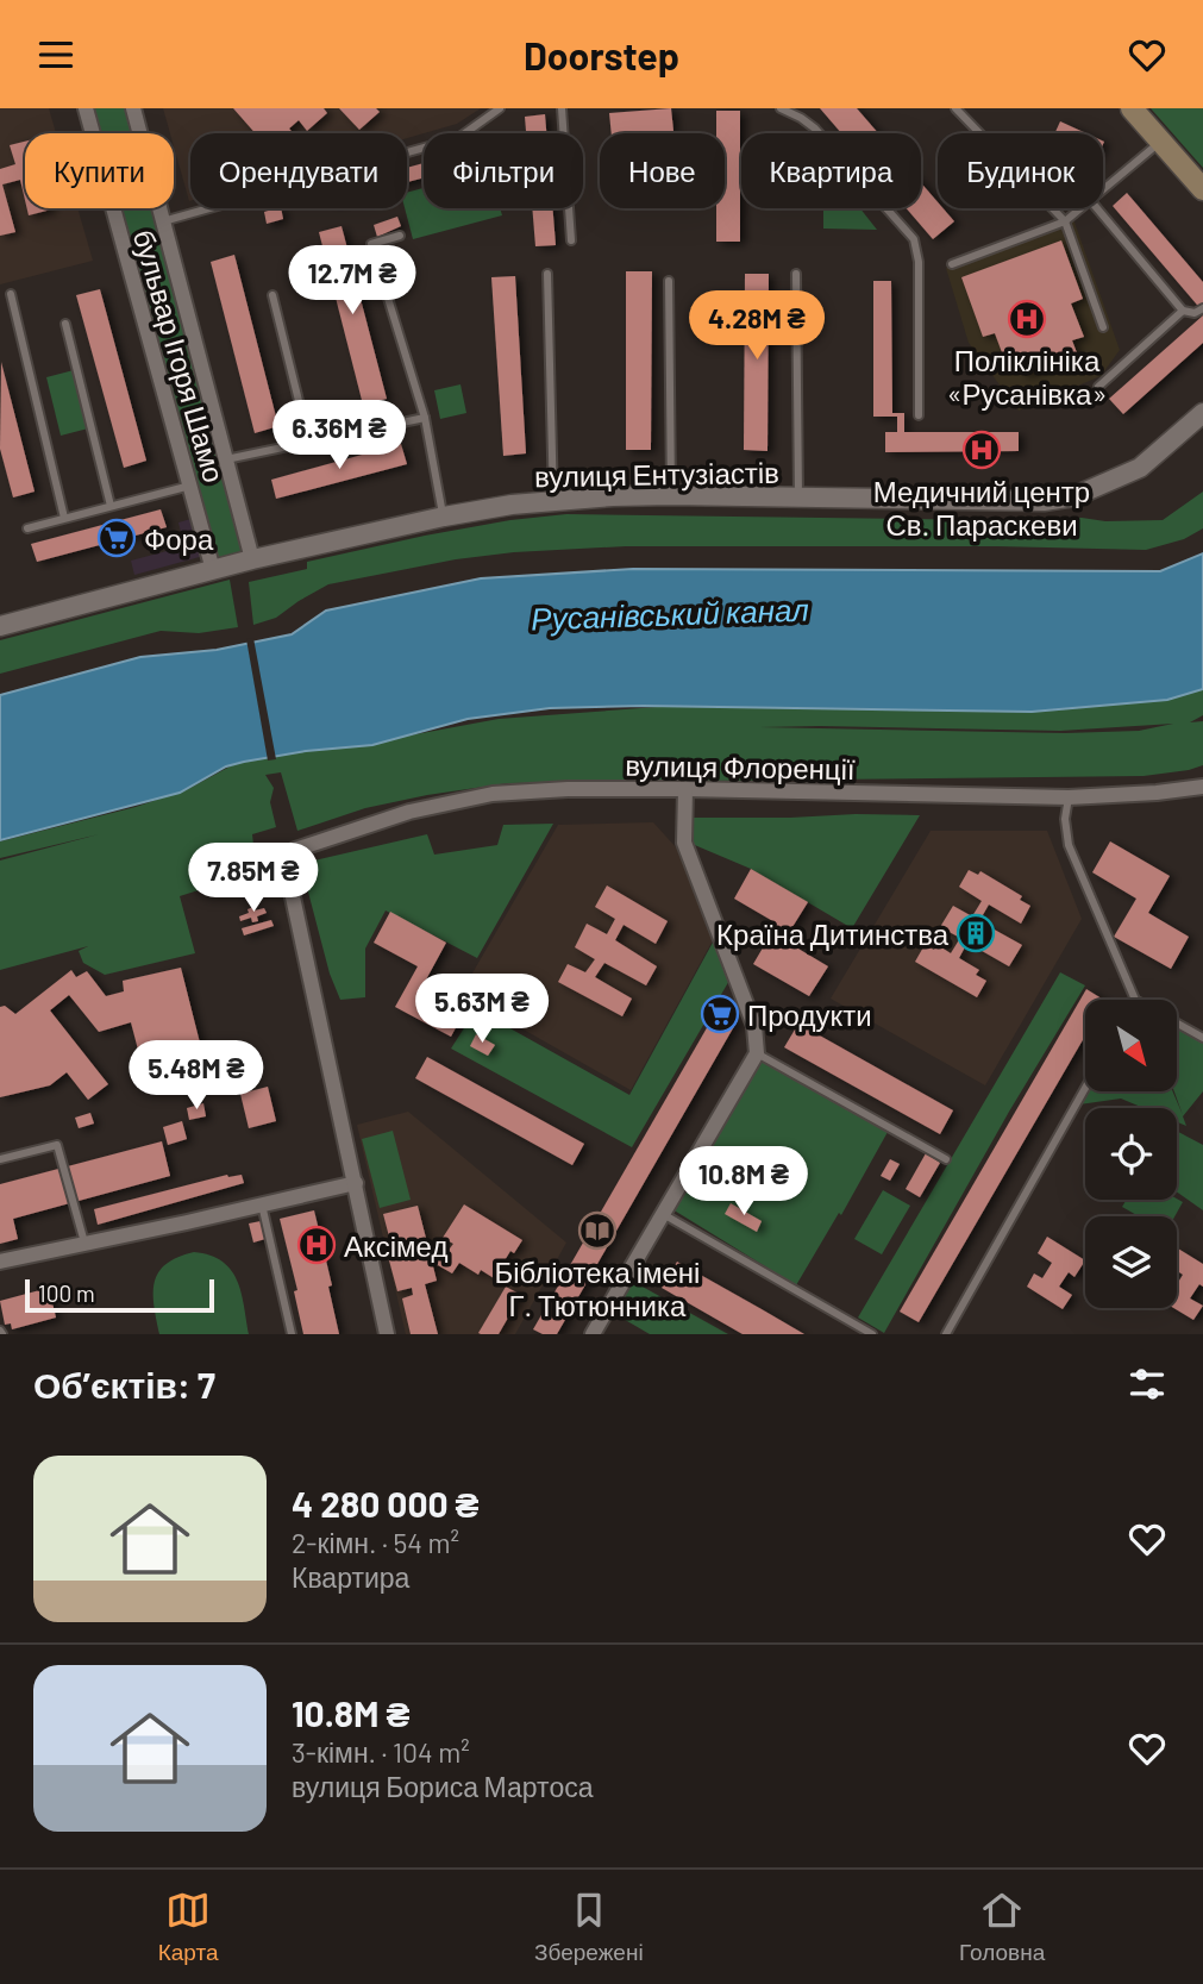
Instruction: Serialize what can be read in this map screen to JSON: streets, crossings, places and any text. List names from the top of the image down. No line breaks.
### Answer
{"streets":{"street":["бульвар Ігоря Шамо","вулиця Ентузіастів","вулиця Флоренції"]},"crossings":[["бульвар Ігоря Шамо","вулиця Ентузіастів"]],"water":["Русанівський канал"],"places":{"hospital":["Поліклініка «Русанівка»","Медичний центр Св. Параскеви","Аксімед"],"supermarket":["Фора","Продукти"],"building":["Країна Дитинства"],"library":["Бібліотека імені Г. Тютюнника"]},"scale_bar":"100 m","north":"bottom right","page":{"header":"Doorstep","chip":["Купити","Орендувати","Фільтри","Нове","Квартира","Будинок"],"price":["12.7M ₴","4.28M ₴","6.36M ₴","7.85M ₴","5.63M ₴","5.48M ₴","10.8M ₴"],"scale":"100 m","heading":"Об’єктів: 7","list":[{"name":"4 280 000 ₴","note":"2-кімн. · 54 m² · Квартира"},{"name":"10.8M ₴","note":"3-кімн. · 104 m² · вулиця Бориса Мартоса"}],"tabs":["Карта","Збережені","Головна"]}}
